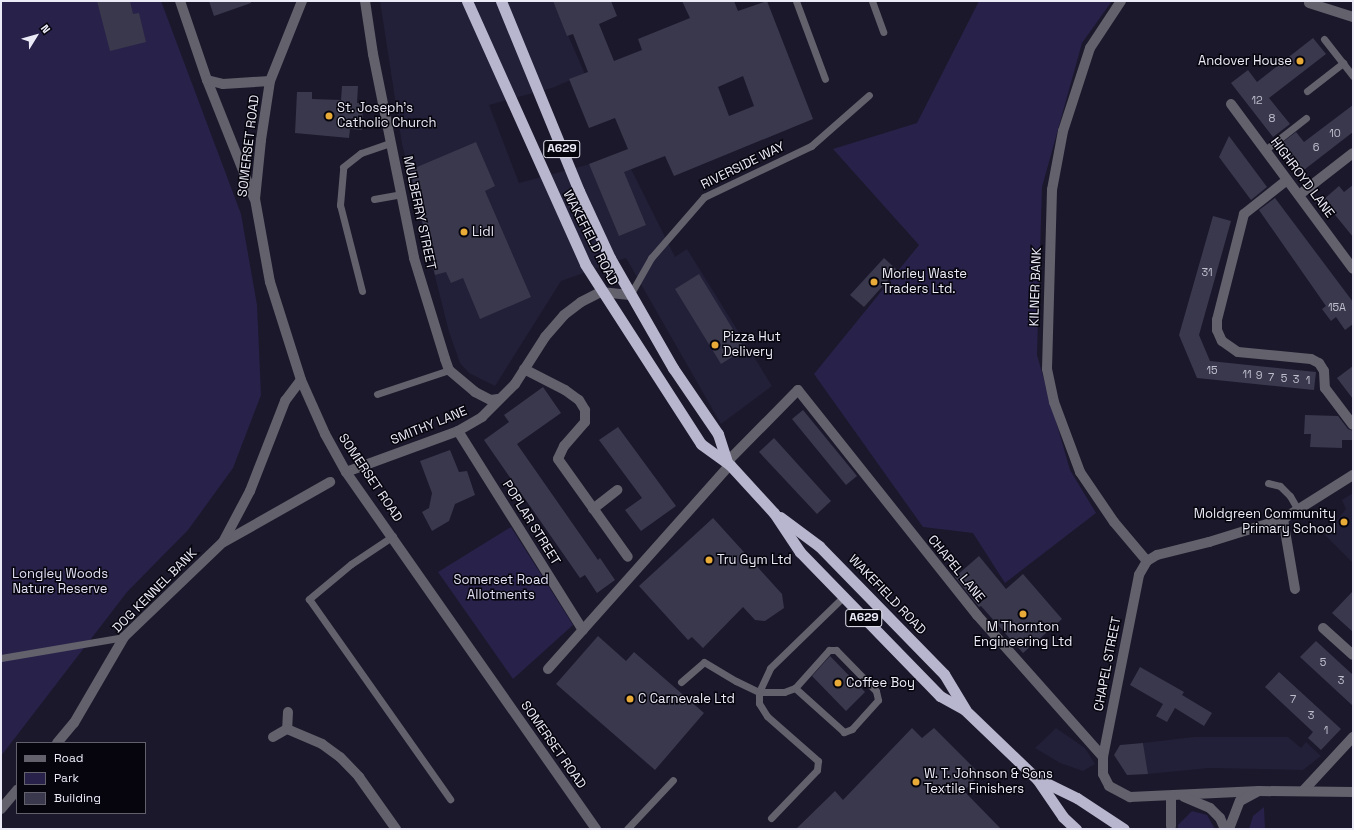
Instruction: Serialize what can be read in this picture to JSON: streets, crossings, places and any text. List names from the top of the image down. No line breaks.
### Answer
{"streets":{"highway":["A629","WAKEFIELD ROAD"],"street":["SOMERSET ROAD","HIGHROYD LANE","MULBERRY STREET","KILNER BANK","SMITHY LANE","POPLAR STREET","CHAPEL LANE","DOG KENNEL BANK","CHAPEL STREET"],"lane":["RIVERSIDE WAY"]},"crossings":[["SOMERSET ROAD","SMITHY LANE"],["SOMERSET ROAD","DOG KENNEL BANK"],["RIVERSIDE WAY","WAKEFIELD ROAD"],["WAKEFIELD ROAD","SMITHY LANE"],["WAKEFIELD ROAD","CHAPEL LANE"],["KILNER BANK","CHAPEL STREET"],["SMITHY LANE","POPLAR STREET"],["CHAPEL LANE","CHAPEL STREET"]],"parks":["Longley Woods Nature Reserve","Somerset Road Allotments"],"places":["Andover House","St. Joseph's Catholic Church","Lidl","Morley Waste Traders Ltd.","Pizza Hut Delivery","Moldgreen Community Primary School","Tru Gym Ltd","M Thornton Engineering Ltd","Coffee Boy","C Carnevale Ltd","W. T. Johnson & Sons Textile Finishers"],"house_numbers":["12","8","10","6","31","15A","15","11","9","7","5","3","1","5","3","7","3","1"],"legend":["Road","Park","Building"],"north":"top right"}
